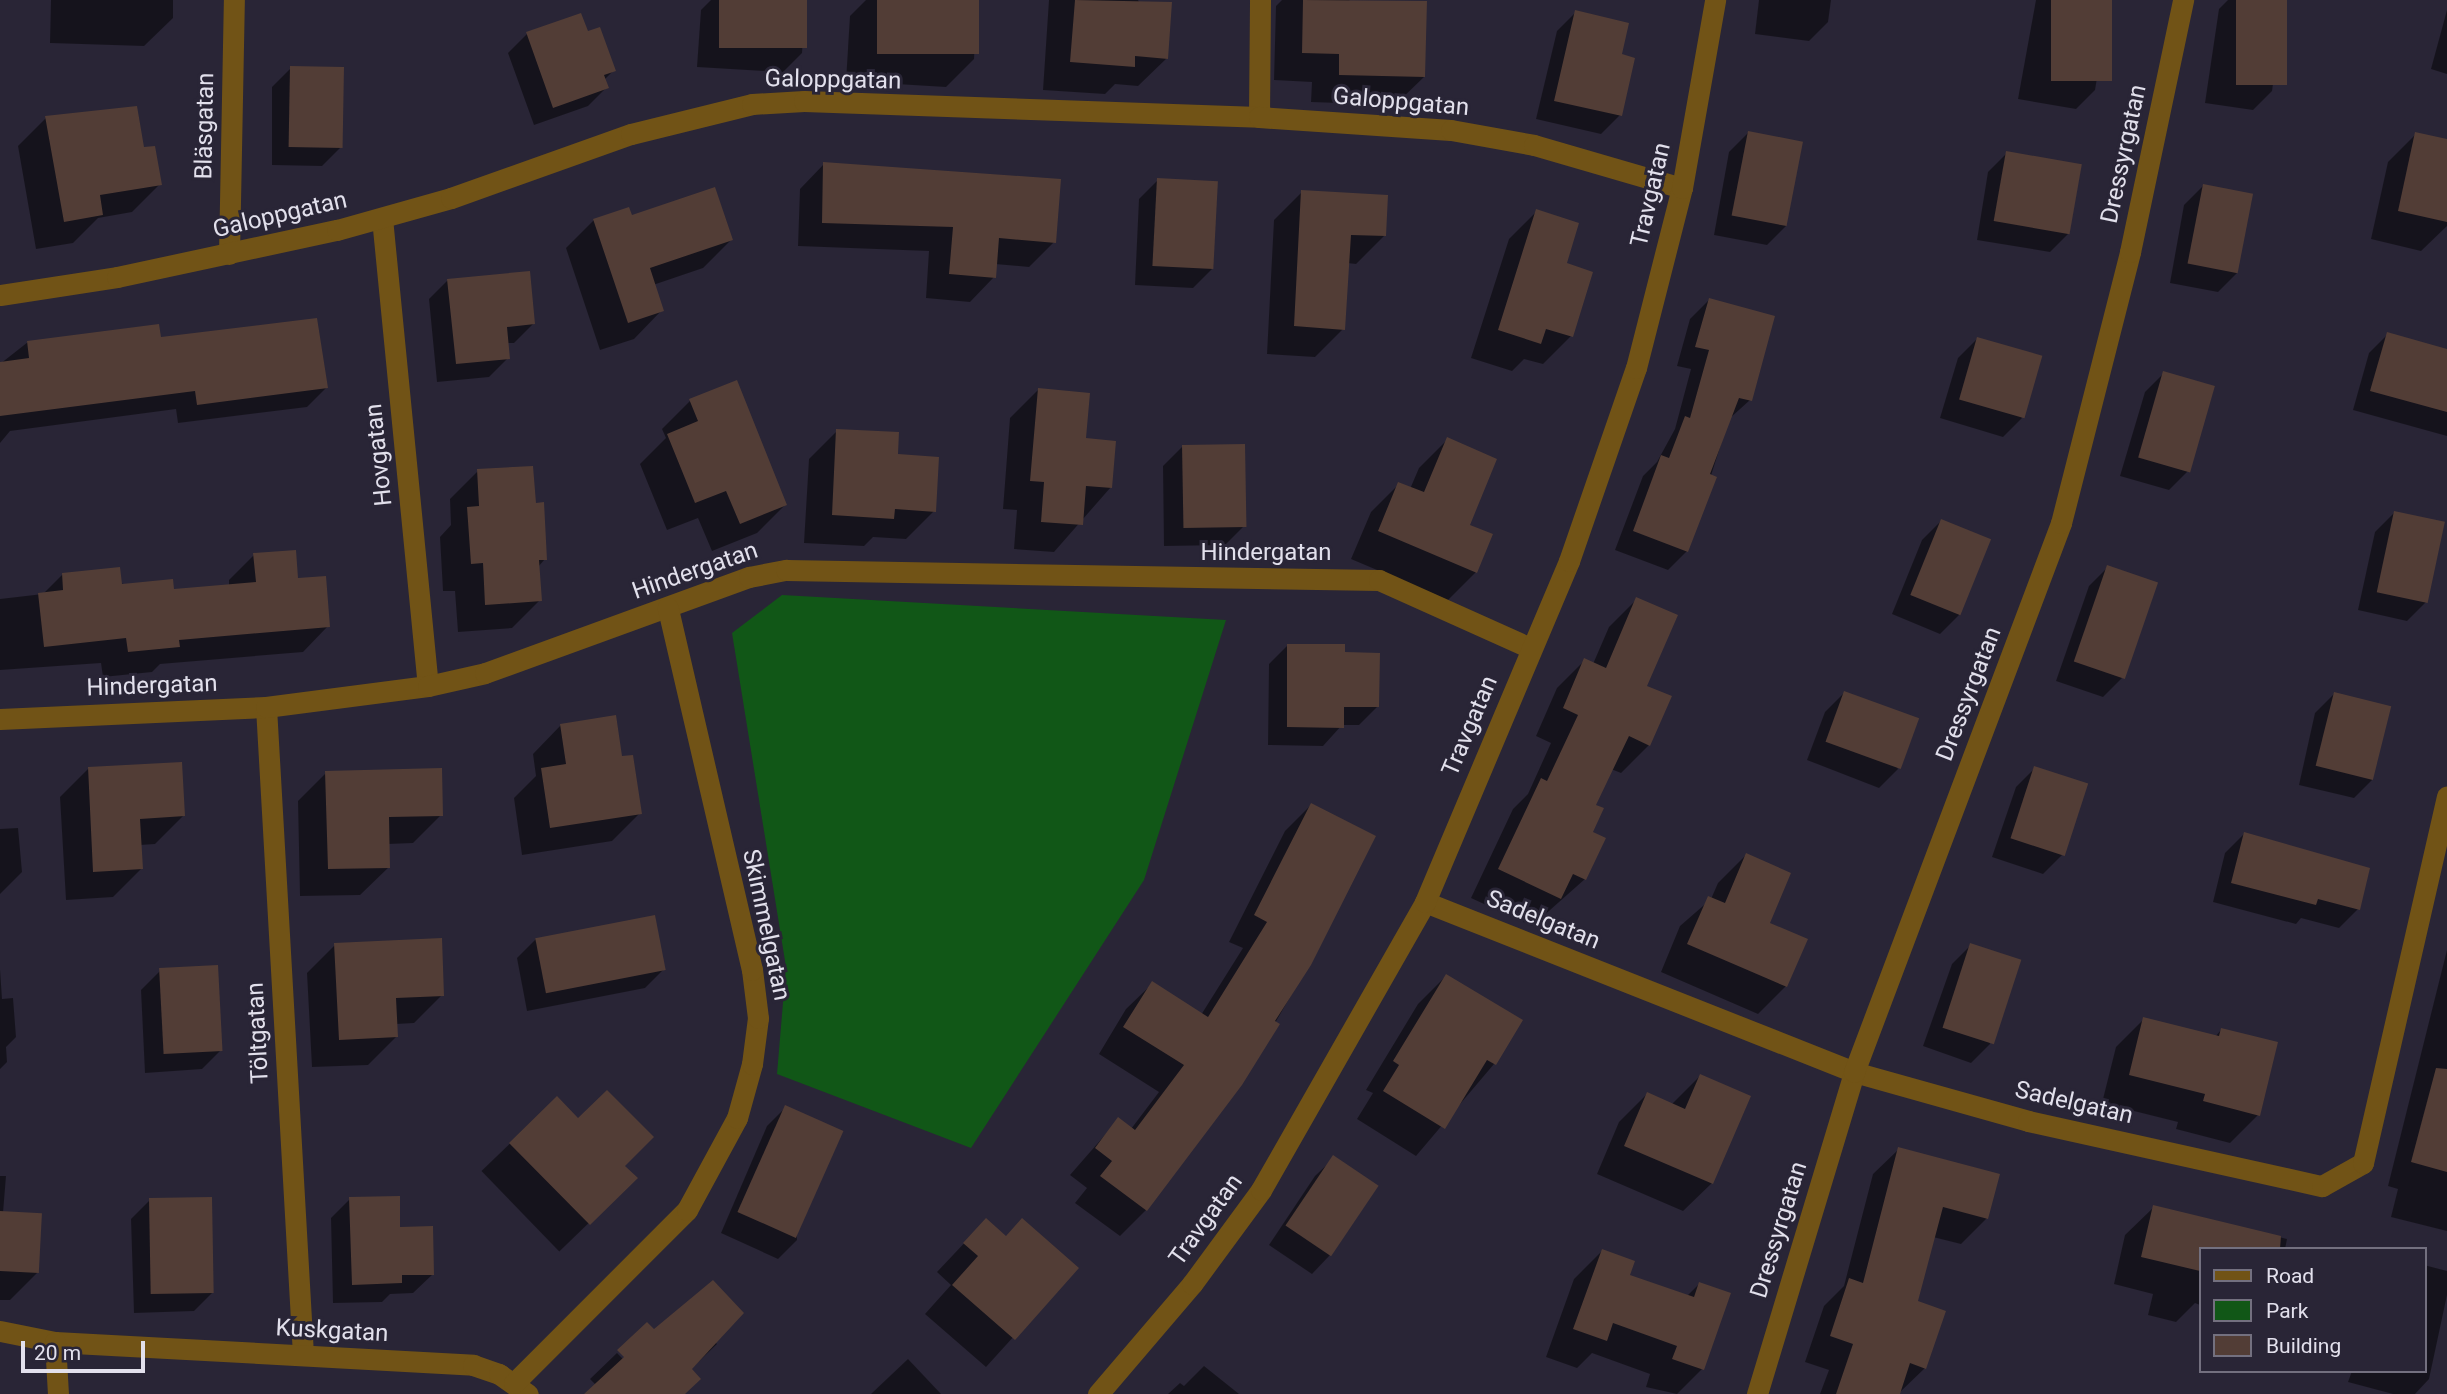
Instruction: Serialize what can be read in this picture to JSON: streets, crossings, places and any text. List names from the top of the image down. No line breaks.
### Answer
{"streets":{"street":["Galoppgatan","Bläsgatan","Dressyrgatan","Travgatan","Hovgatan","Hindergatan","Sadelgatan","Skimmelgatan","Töltgatan","Kuskgatan"]},"crossings":[["Galoppgatan","Bläsgatan"],["Galoppgatan","Travgatan"],["Galoppgatan","Hovgatan"],["Dressyrgatan","Sadelgatan"],["Travgatan","Hindergatan"],["Travgatan","Sadelgatan"],["Hovgatan","Hindergatan"],["Hindergatan","Skimmelgatan"],["Hindergatan","Töltgatan"],["Skimmelgatan","Kuskgatan"],["Töltgatan","Kuskgatan"]],"legend":["Road","Park","Building"],"scale_bar":"20 m"}
